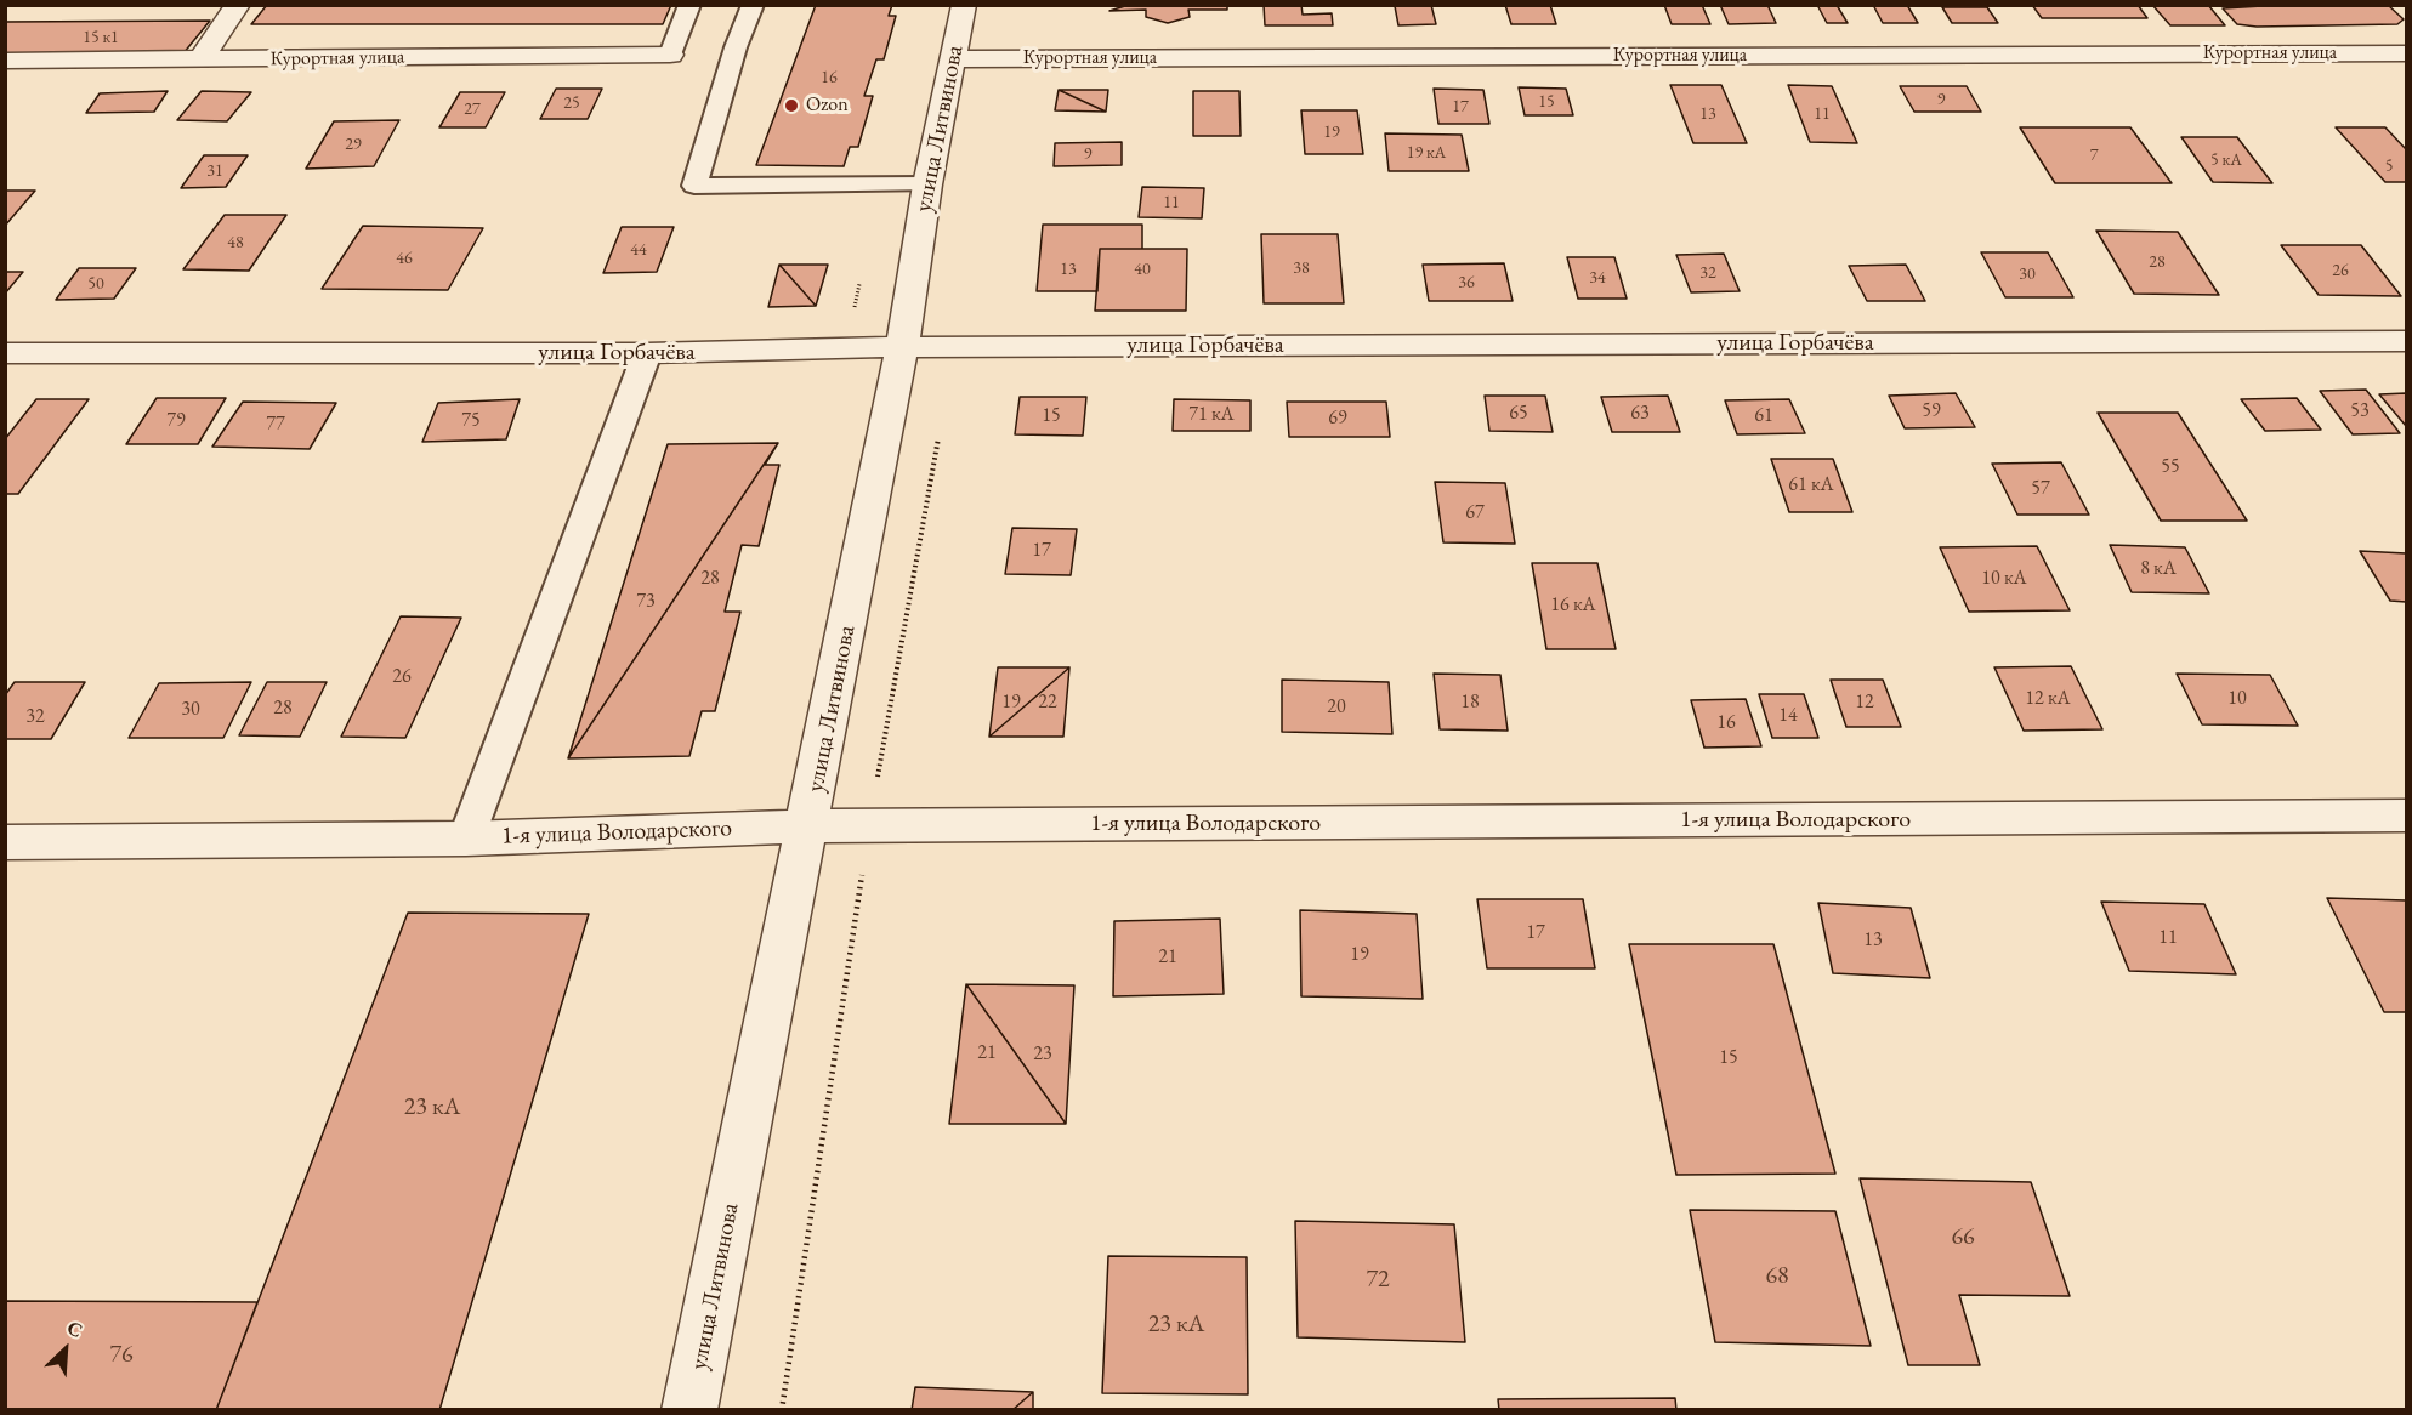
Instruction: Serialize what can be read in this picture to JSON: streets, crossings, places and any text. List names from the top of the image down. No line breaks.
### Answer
{"streets":{"street":["Курортная улица","улица Литвинова","улица Горбачёва","1-я улица Володарского"]},"crossings":[["Курортная улица","улица Литвинова"],["улица Литвинова","улица Горбачёва"],["улица Литвинова","1-я улица Володарского"]],"places":["Ozon"],"house_numbers":["15 к1","16","9","15","25","17","27","13","11","19","29","19 кА","9","7","5 кА","5","31","11","48","44","46","28","38","13","40","26","32","30","34","36","50","59","53","65","63","71 кА","15","61","69","79","75","77","55","61 кА","57","67","17","8 кА","28","10 кА","73","16 кА","26","12 кА","10","19","22","18","12","20","28","30","14","32","16","17","11","13","19","21","21","23","15","23 кА","66","68","72","23 кА","76"],"north":"top right"}
